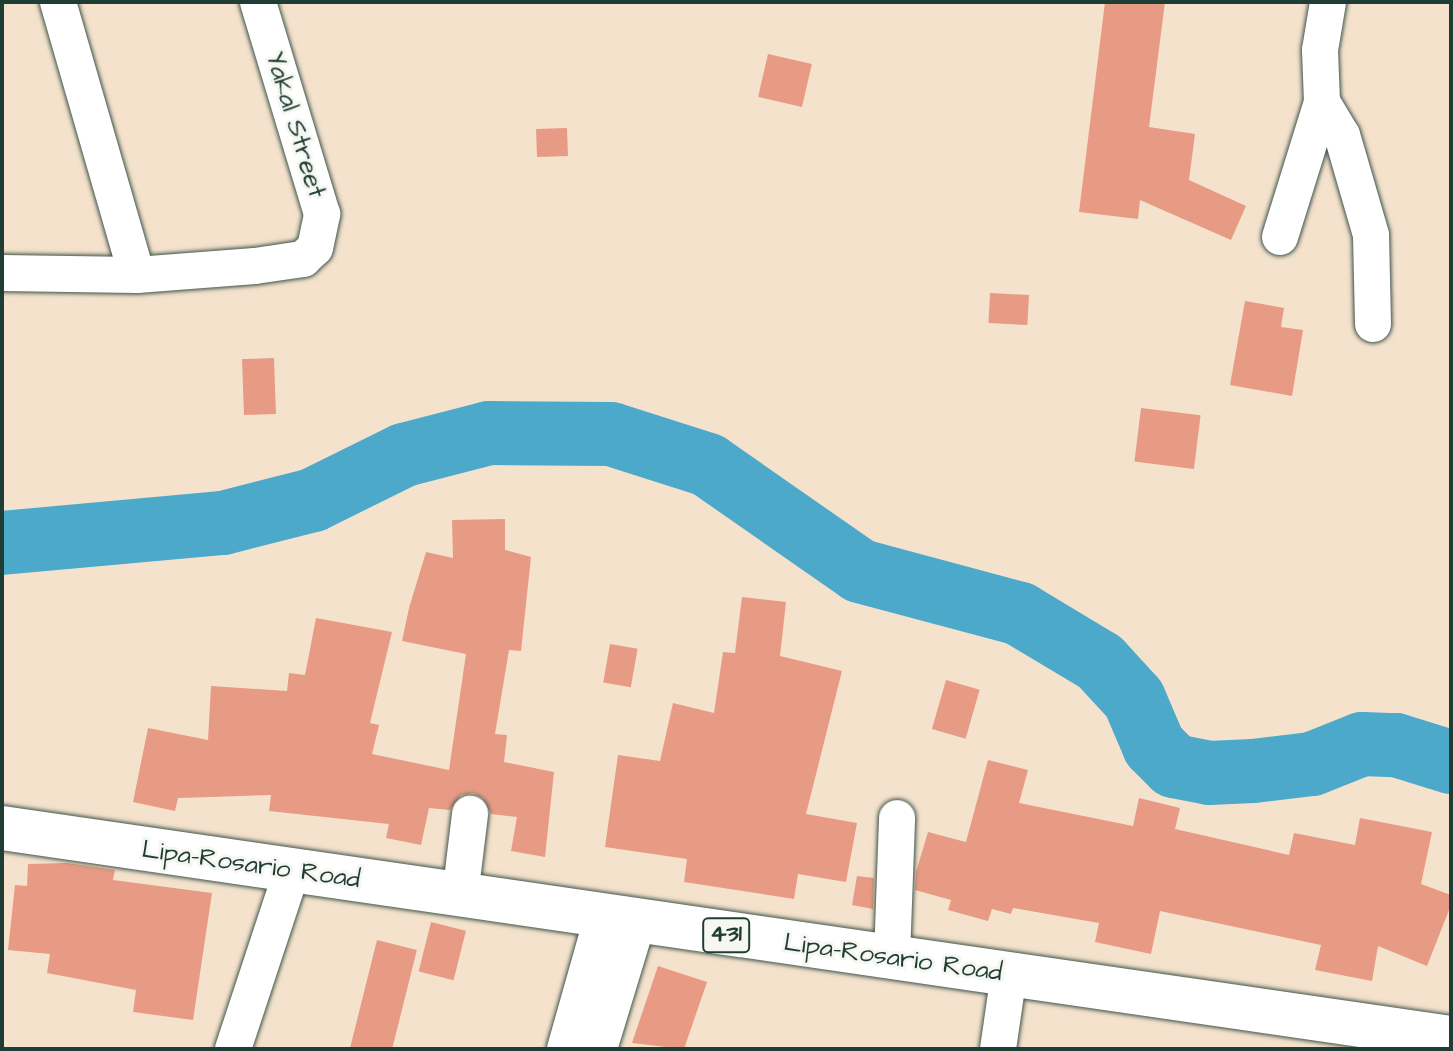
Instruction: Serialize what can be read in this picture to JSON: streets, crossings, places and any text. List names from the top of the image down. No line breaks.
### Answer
{"streets":{"main road":["Lipa-Rosario Road","431"],"street":["Yakal Street"]}}
